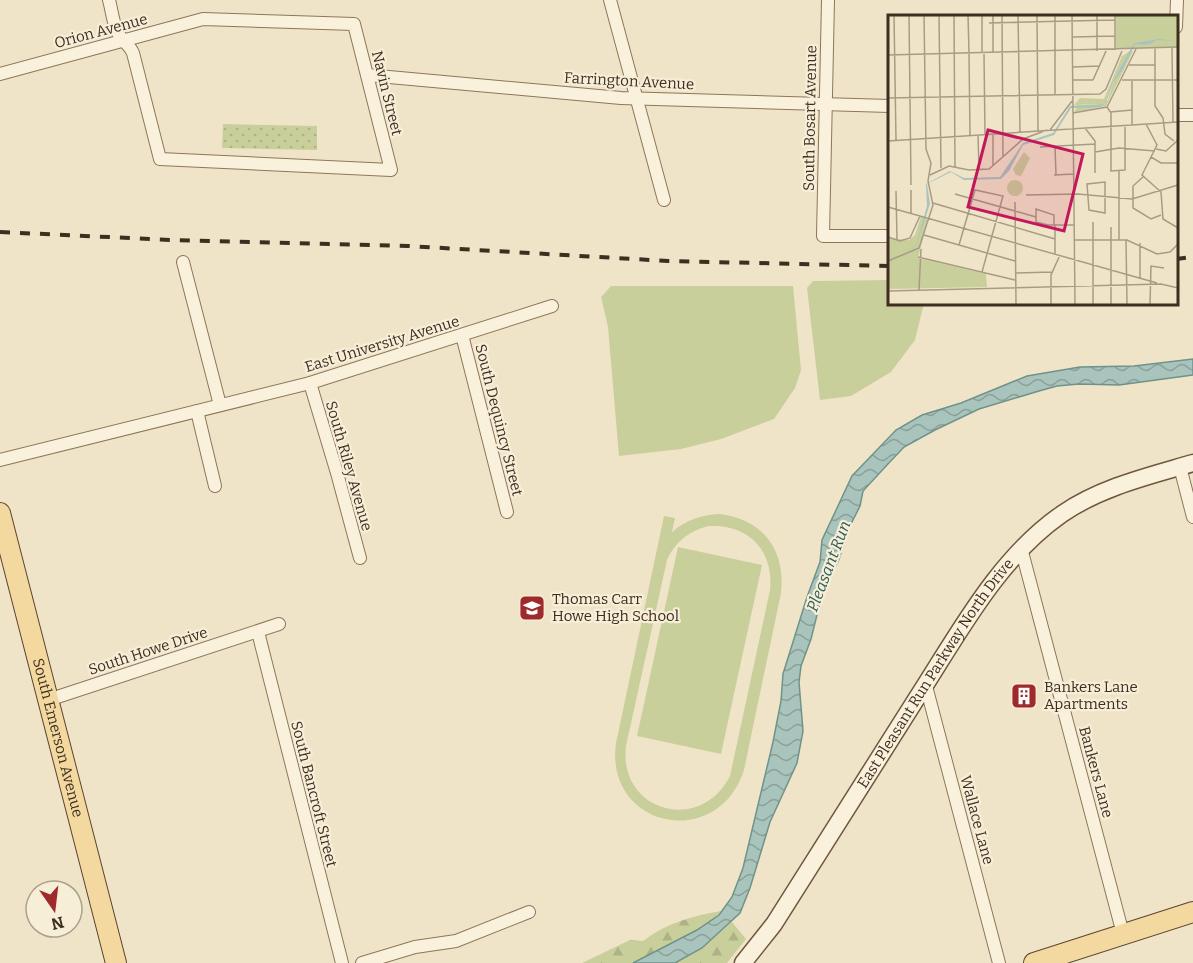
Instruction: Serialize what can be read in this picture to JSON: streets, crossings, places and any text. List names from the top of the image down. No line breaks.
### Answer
{"streets":{"main road":["South Emerson Avenue"],"street":["Orion Avenue","Farrington Avenue","Navin Street","South Bosart Avenue","East University Avenue","South Dequincy Street","South Riley Avenue","South Howe Drive","East Pleasant Run Parkway North Drive","Bankers Lane","South Bancroft Street","Wallace Lane"]},"crossings":[["Orion Avenue","Navin Street"],["Farrington Avenue","Navin Street"],["Farrington Avenue","South Bosart Avenue"],["East University Avenue","South Dequincy Street"],["East University Avenue","South Riley Avenue"],["South Howe Drive","South Emerson Avenue"],["South Howe Drive","South Bancroft Street"],["East Pleasant Run Parkway North Drive","Bankers Lane"],["East Pleasant Run Parkway North Drive","Wallace Lane"]],"water":["Pleasant Run"],"places":{"school or university":["Thomas Carr Howe High School"],"building":["Bankers Lane Apartments"]},"north":"bottom"}
